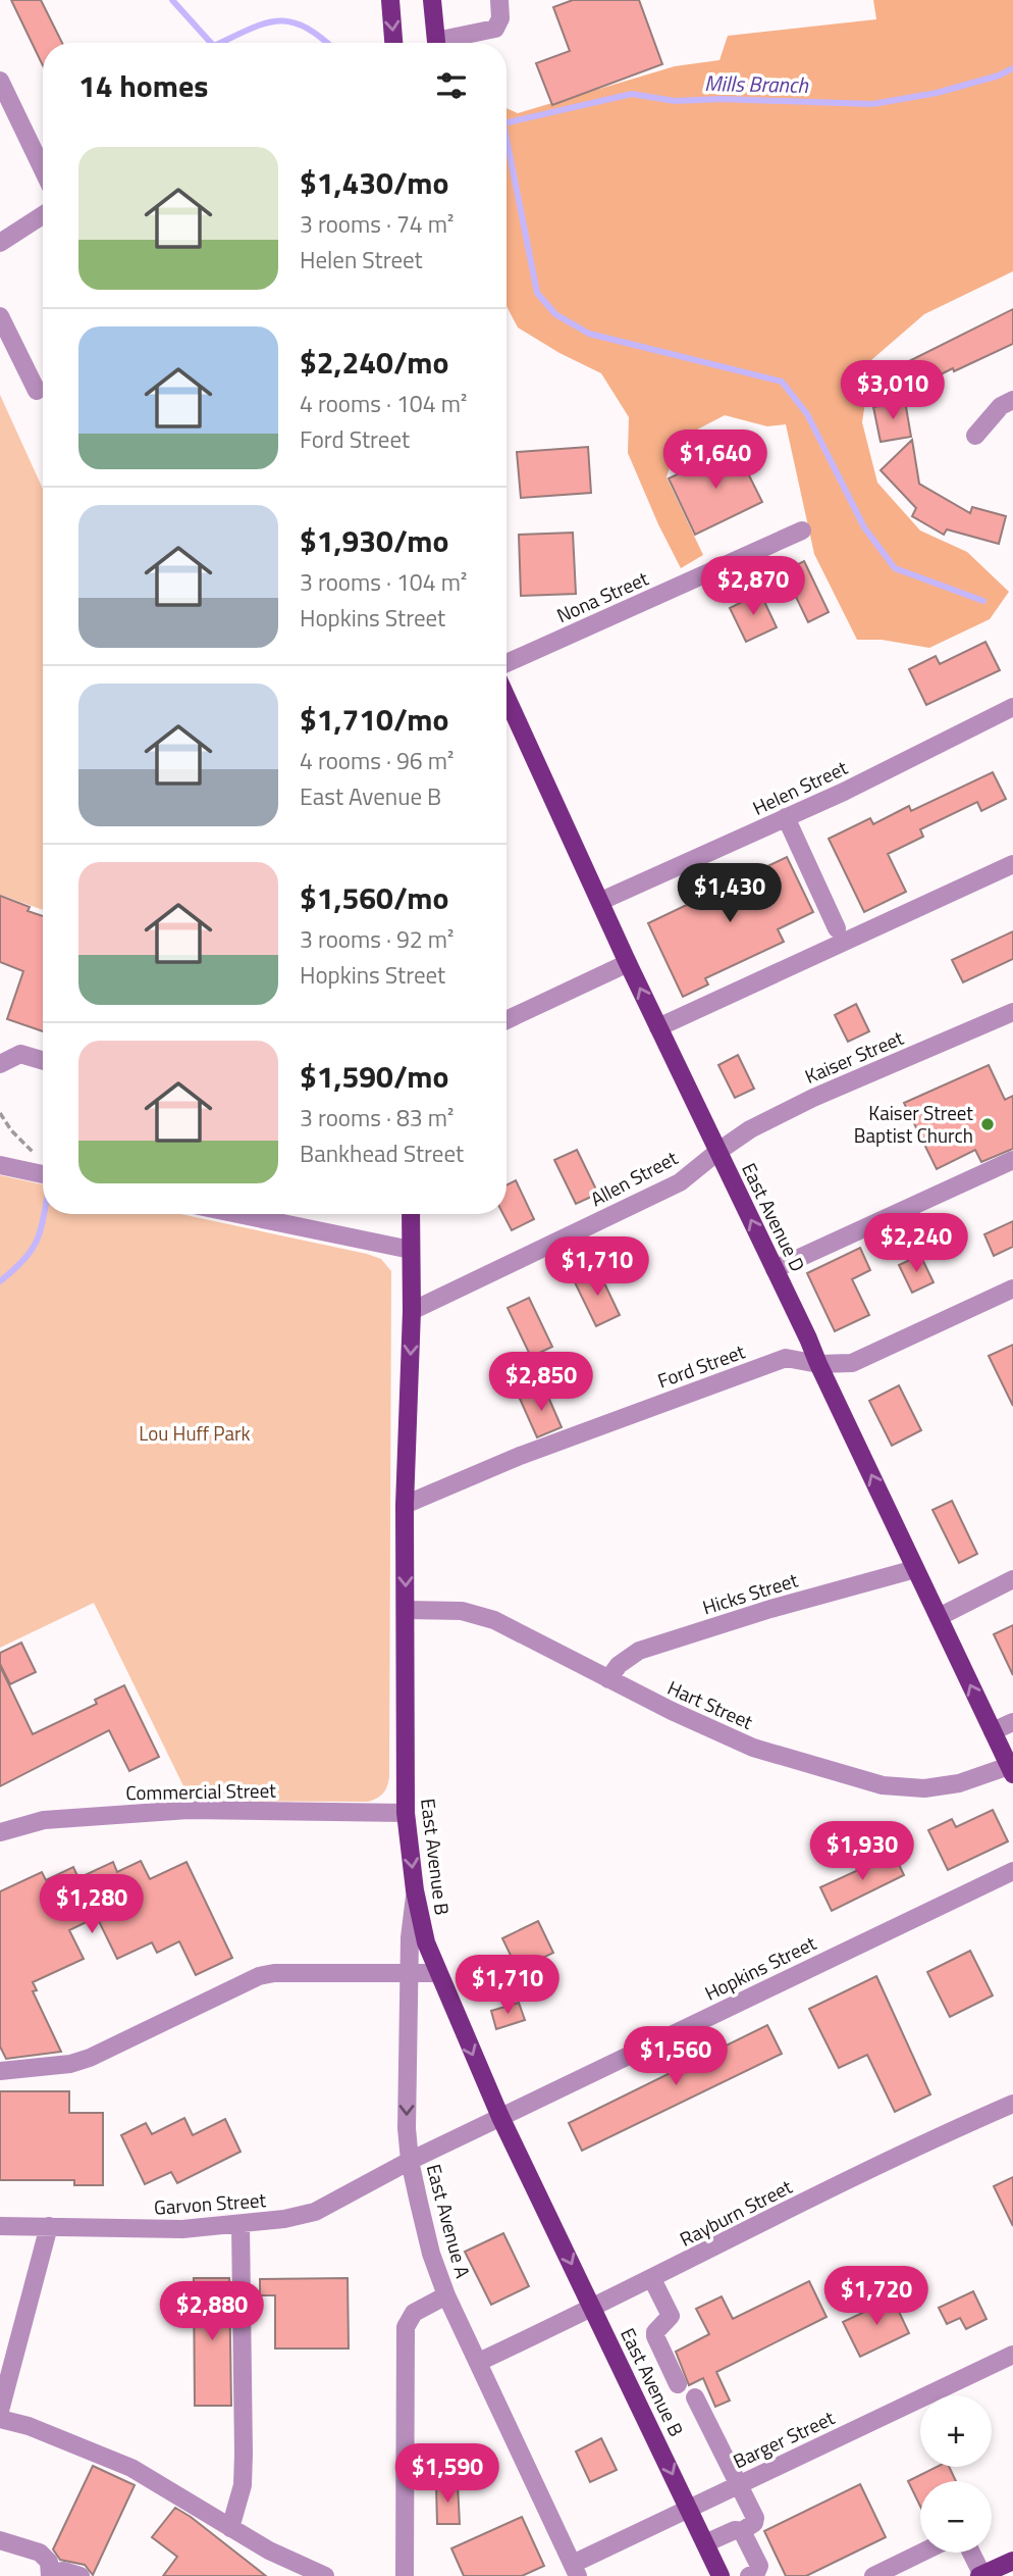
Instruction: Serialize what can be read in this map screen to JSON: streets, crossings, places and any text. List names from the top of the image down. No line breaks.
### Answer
{"streets":{"main road":["East Avenue D","East Avenue B"],"street":["Nona Street","Helen Street","Kaiser Street","Allen Street","Ford Street","Hicks Street","Hart Street","Commercial Street","Hopkins Street","Garvon Street","Rayburn Street","East Avenue A","Barger Street"]},"crossings":[["Helen Street","East Avenue D"],["Kaiser Street","Allen Street"],["Kaiser Street","East Avenue D"],["Allen Street","East Avenue D"],["Allen Street","East Avenue B"],["East Avenue D","Ford Street"],["East Avenue D","Hicks Street"],["East Avenue D","Hart Street"],["Ford Street","East Avenue B"],["Hicks Street","Hart Street"],["Hart Street","East Avenue B"],["Commercial Street","East Avenue B"],["East Avenue B","Hopkins Street"],["East Avenue B","Rayburn Street"],["East Avenue B","East Avenue A"],["East Avenue B","Barger Street"],["Hopkins Street","Garvon Street"],["Hopkins Street","East Avenue A"],["Garvon Street","East Avenue A"],["Rayburn Street","East Avenue A"],["East Avenue A","Barger Street"]],"one_way":["East Avenue D","East Avenue B"],"water":["Mills Branch"],"parks":["Lou Huff Park"],"places":["Kaiser Street Baptist Church"],"page":{"heading":"14 homes","list":[{"name":"$1,430/mo","note":"3 rooms · 74 m² · Helen Street"},{"name":"$2,240/mo","note":"4 rooms · 104 m² · Ford Street"},{"name":"$1,930/mo","note":"3 rooms · 104 m² · Hopkins Street"},{"name":"$1,710/mo","note":"4 rooms · 96 m² · East Avenue B"},{"name":"$1,560/mo","note":"3 rooms · 92 m² · Hopkins Street"},{"name":"$1,590/mo","note":"3 rooms · 83 m² · Bankhead Street"}],"price":["$3,010","$1,640","$2,870","$1,430","$2,240","$1,710","$2,850","$1,930","$1,280","$1,710","$1,560","$1,720","$2,880","$1,590"],"map_buttons":["+","−"]}}
